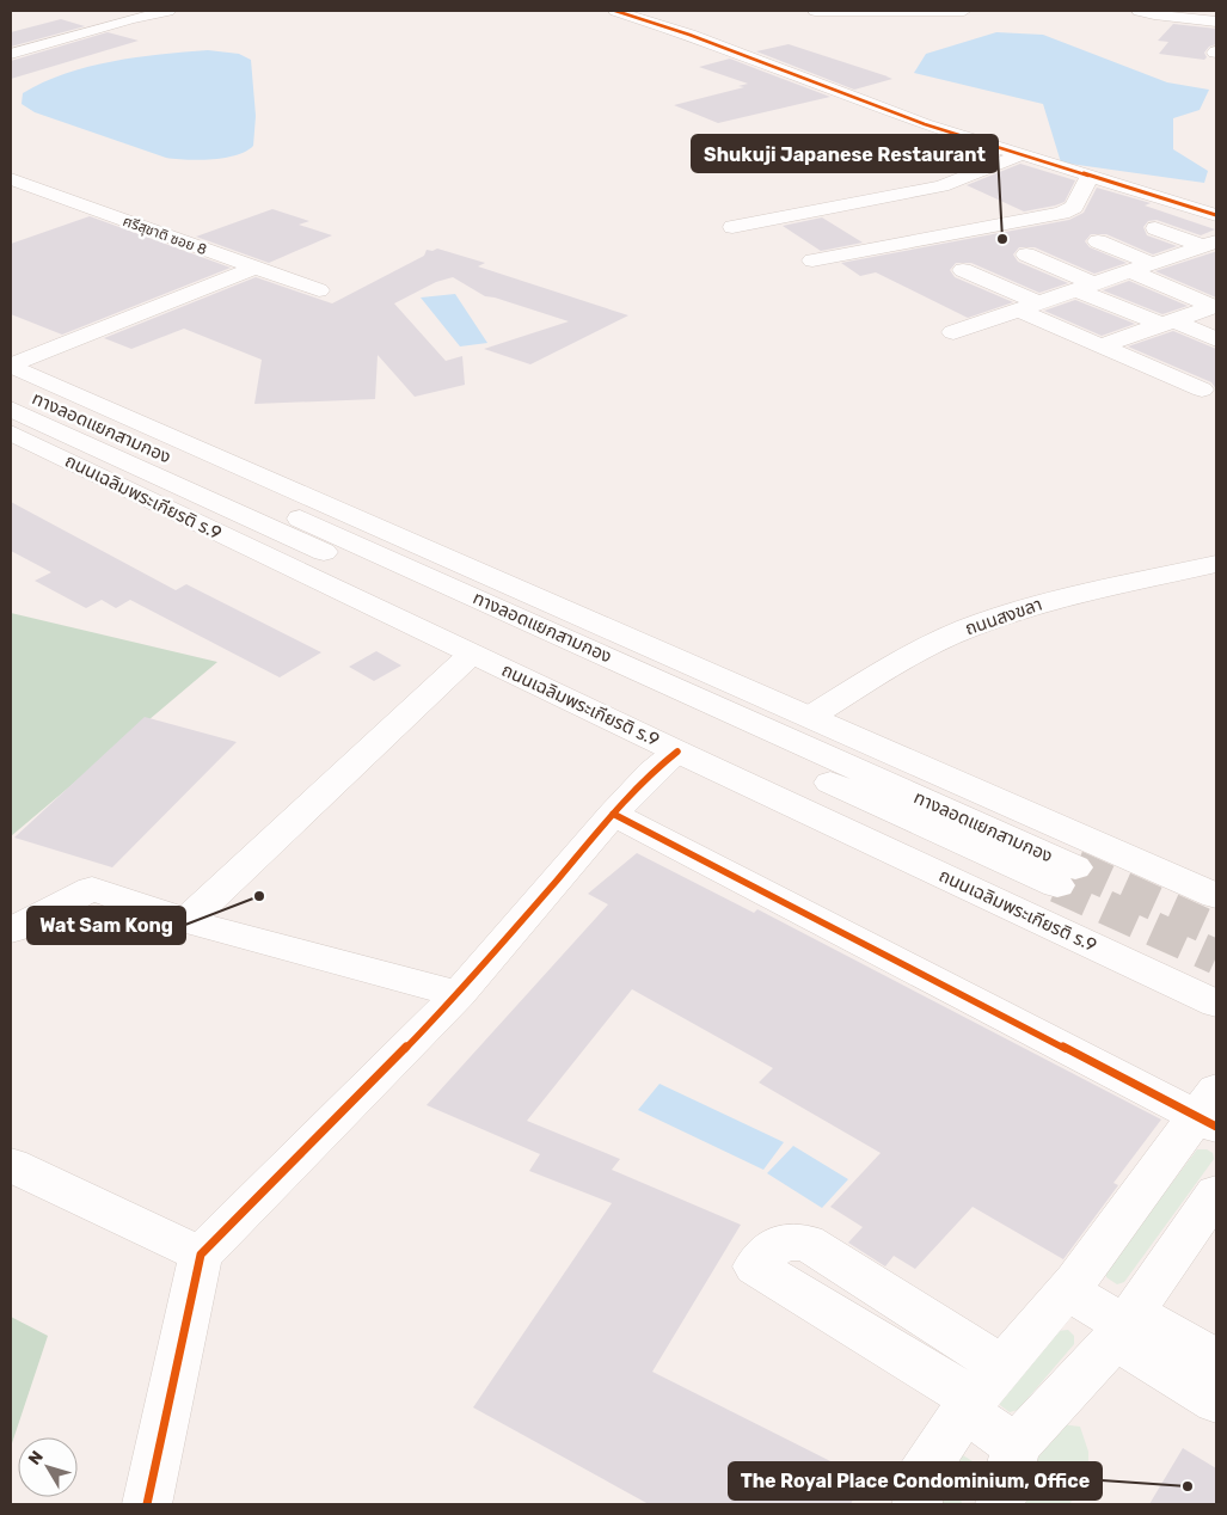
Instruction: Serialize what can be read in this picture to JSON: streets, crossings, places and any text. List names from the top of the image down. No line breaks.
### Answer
{"streets":{"street":["ศรีสุชาติ ซอย 8","ทางลอดแยกสามกอง","ถนนเฉลิมพระเกียรติ ร.9","ถนนสงขลา"]},"places":["Shukuji Japanese Restaurant","Wat Sam Kong","The Royal Place Condominium, Office"],"north":"top left"}
